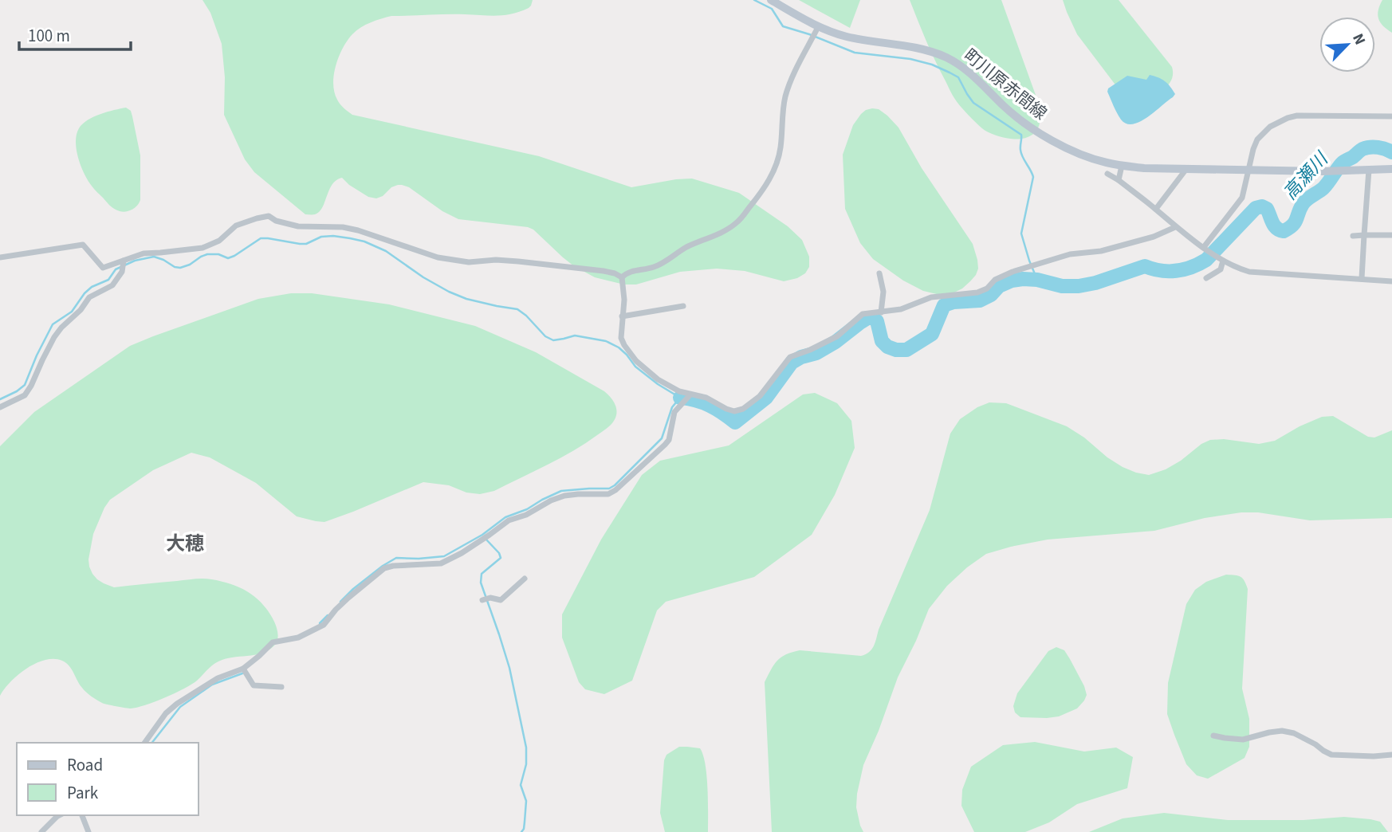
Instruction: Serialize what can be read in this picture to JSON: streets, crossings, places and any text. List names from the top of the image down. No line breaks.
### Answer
{"streets":{"main road":["町川原赤間線"]},"districts":["大穂"],"water":["高瀬川"],"legend":["Road","Park"],"scale_bar":"100 m","north":"top right"}
